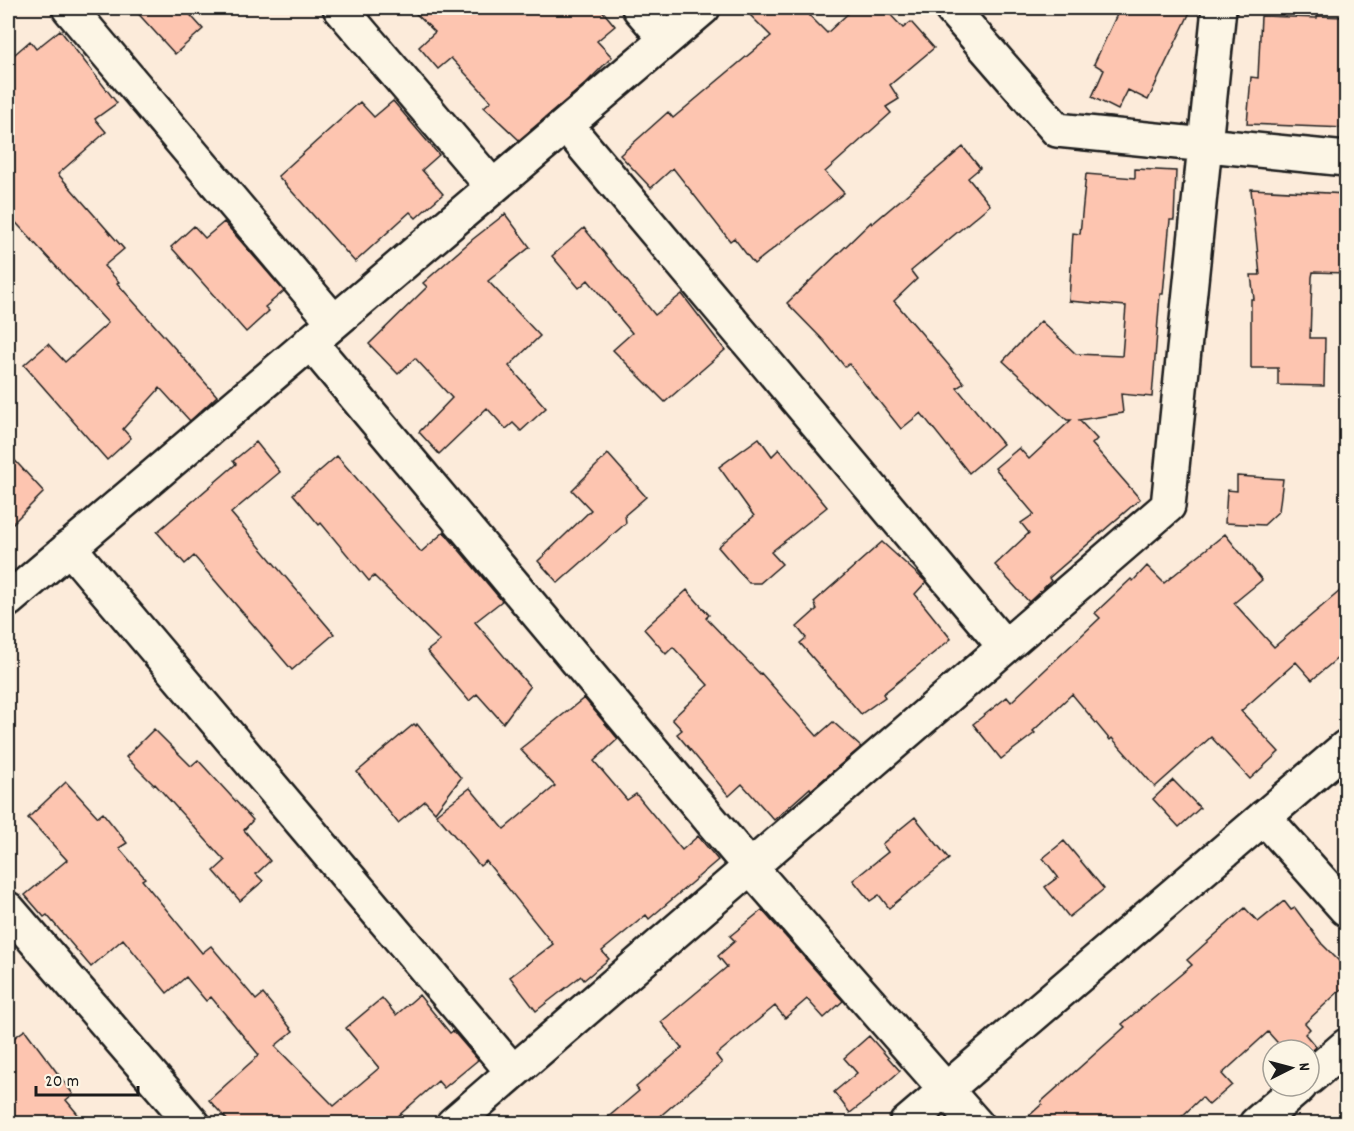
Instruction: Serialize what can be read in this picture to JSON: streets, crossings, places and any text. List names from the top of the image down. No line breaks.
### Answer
{"scale_bar":"20 m","north":"right"}
